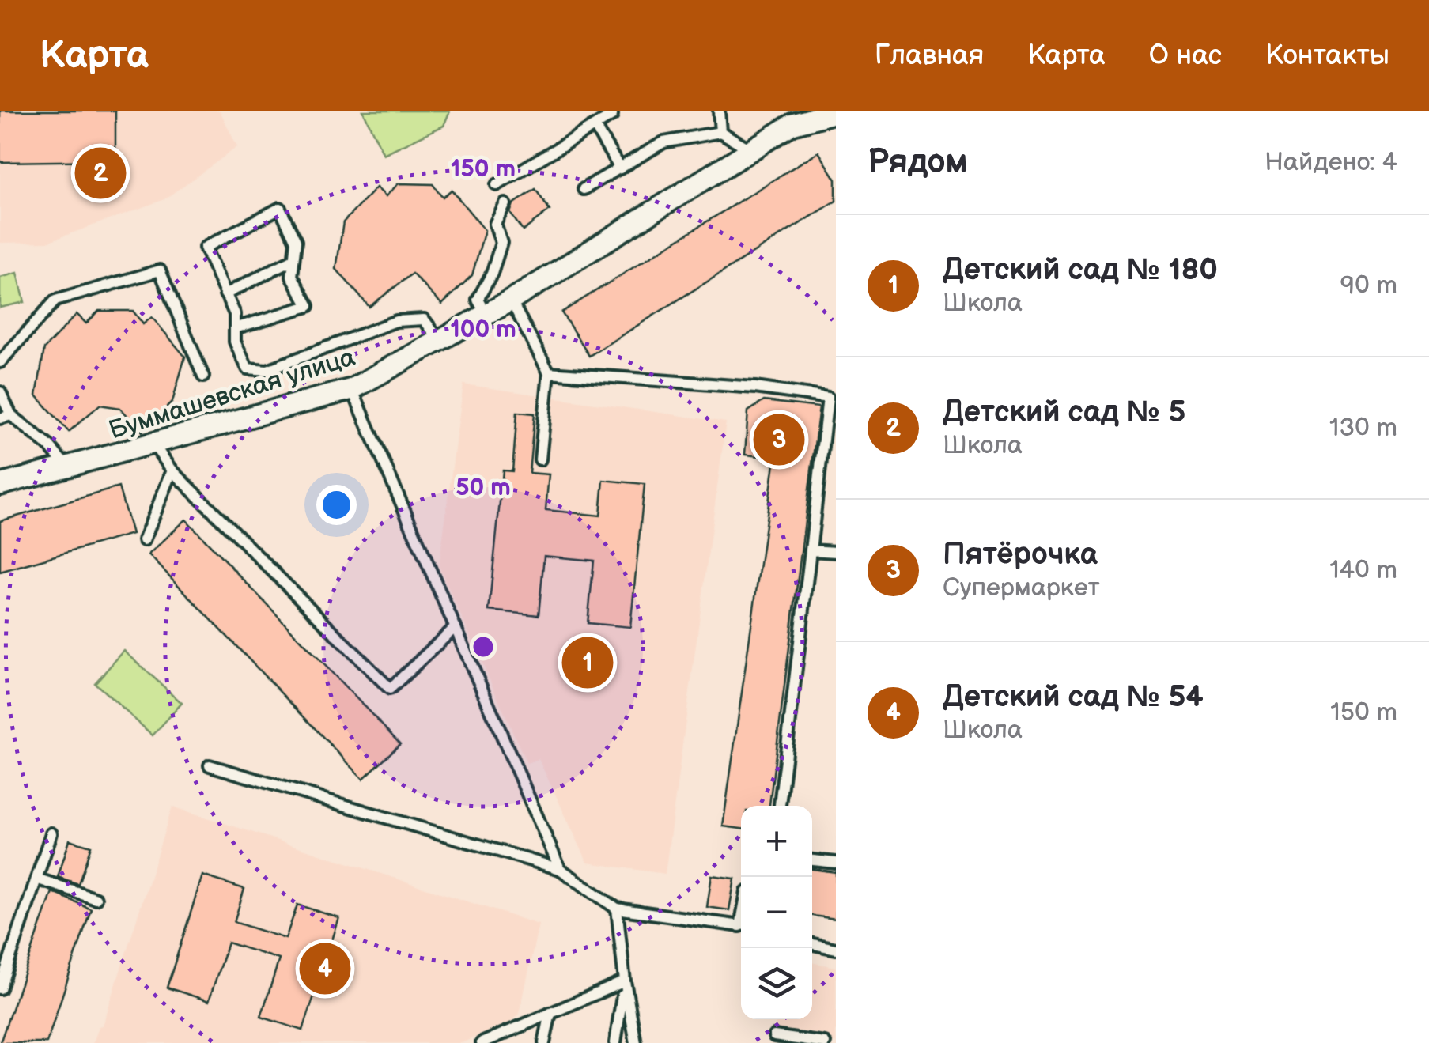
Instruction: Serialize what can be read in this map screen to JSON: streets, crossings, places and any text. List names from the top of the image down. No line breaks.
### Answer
{"streets":{"street":["Буммашевская улица"]},"page":{"header":"Карта","nav":["Главная","Карта","О нас","Контакты"],"heading":["Рядом","Найдено: 4"],"pins":["2","3","1","4"],"list":[{"mark":"1","name":"Детский сад № 180","note":"Школа","value":"90 m"},{"mark":"2","name":"Детский сад № 5","note":"Школа","value":"130 m"},{"mark":"3","name":"Пятёрочка","note":"Супермаркет","value":"140 m"},{"mark":"4","name":"Детский сад № 54","note":"Школа","value":"150 m"}],"map_buttons":["+","−"]},"rings":["150 m","100 m","50 m"]}
